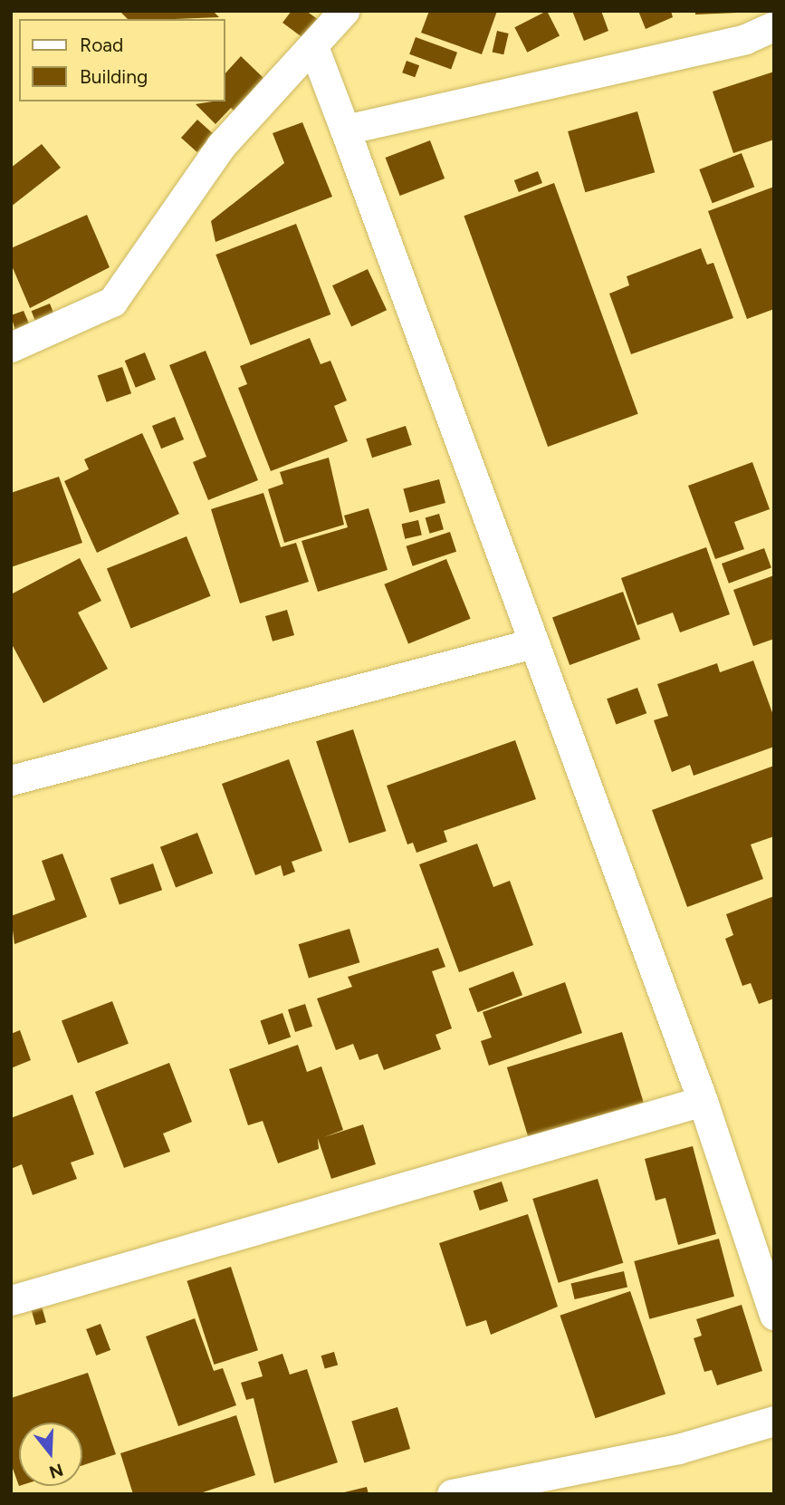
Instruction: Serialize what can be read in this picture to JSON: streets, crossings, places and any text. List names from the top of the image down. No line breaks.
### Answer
{"legend":["Road","Building"],"north":"bottom"}
